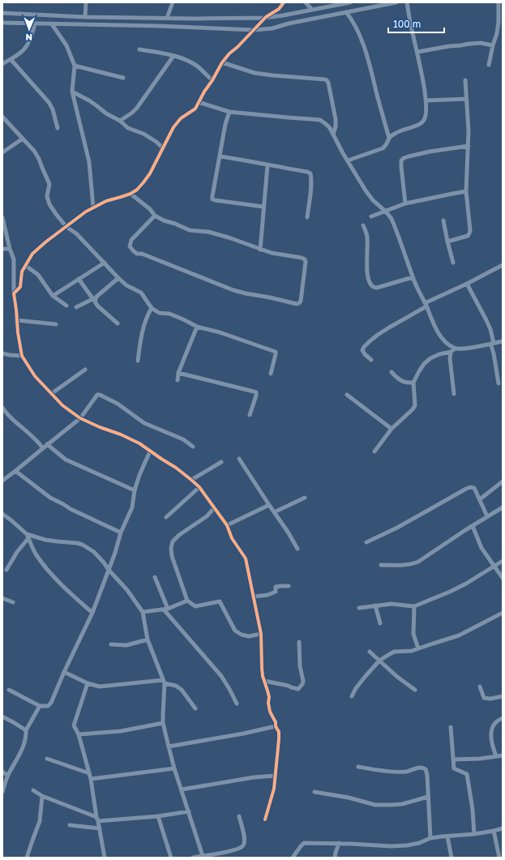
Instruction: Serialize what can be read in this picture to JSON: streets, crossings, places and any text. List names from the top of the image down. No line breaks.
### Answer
{"scale_bar":"100 m","north":"bottom"}
